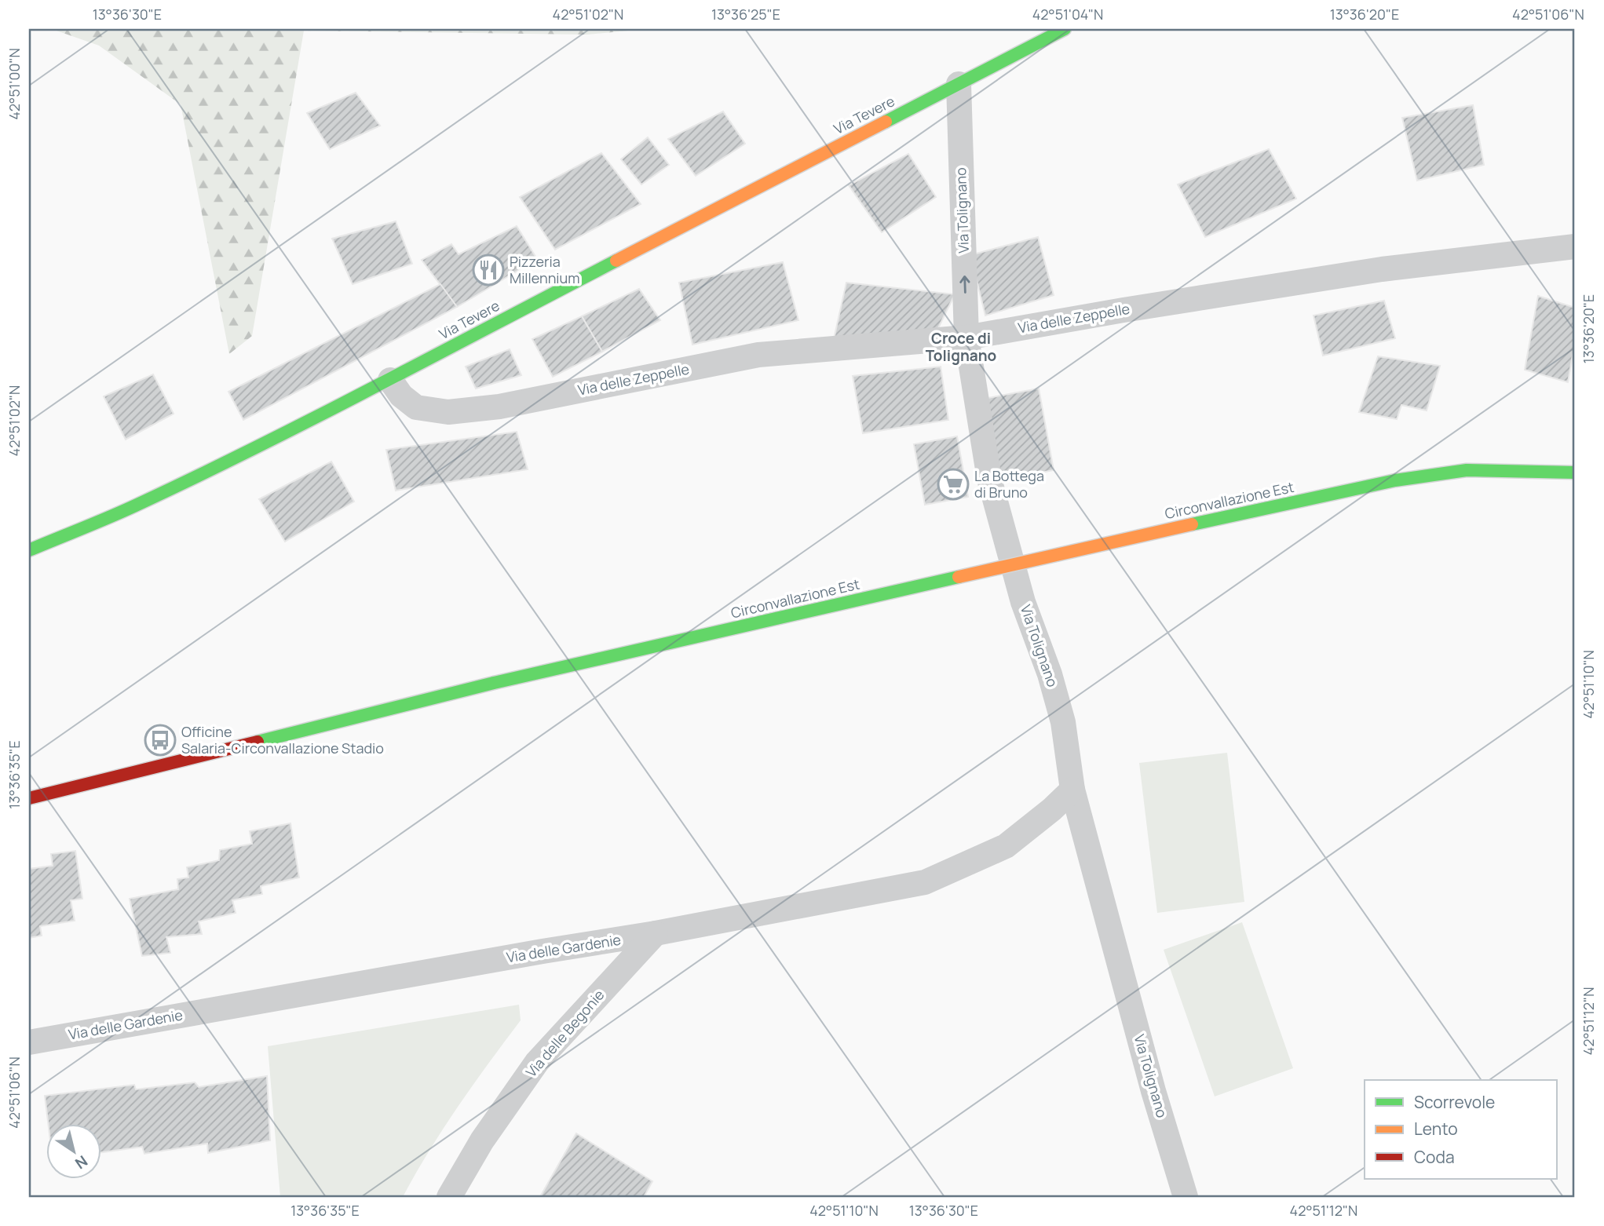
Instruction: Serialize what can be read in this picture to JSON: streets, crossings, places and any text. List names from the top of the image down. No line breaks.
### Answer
{"streets":{"main road":["Via Tevere","Circonvallazione Est"],"street":["Via Tolignano","Via delle Zeppelle","Via delle Gardenie","Via delle Begonie"]},"crossings":[["Via Tevere","Via Tolignano"],["Via Tevere","Via delle Zeppelle"],["Via Tolignano","Via delle Zeppelle"],["Via Tolignano","Via delle Gardenie"],["Via delle Gardenie","Via delle Begonie"]],"districts":["Croce di Tolignano"],"places":{"restaurant":["Pizzeria Millennium"],"supermarket":["La Bottega di Bruno"],"bus stop":["Officine Salaria-Circonvallazione Stadio"]},"legend":["Scorrevole","Lento","Coda"],"north":"bottom right","coordinates":["13°36'30\"E","42°51'02\"N","13°36'25\"E","42°51'04\"N","13°36'20\"E","42°51'06\"N","42°51'00\"N","42°51'10\"N","13°36'35\"E","42°51'12\"N"]}
